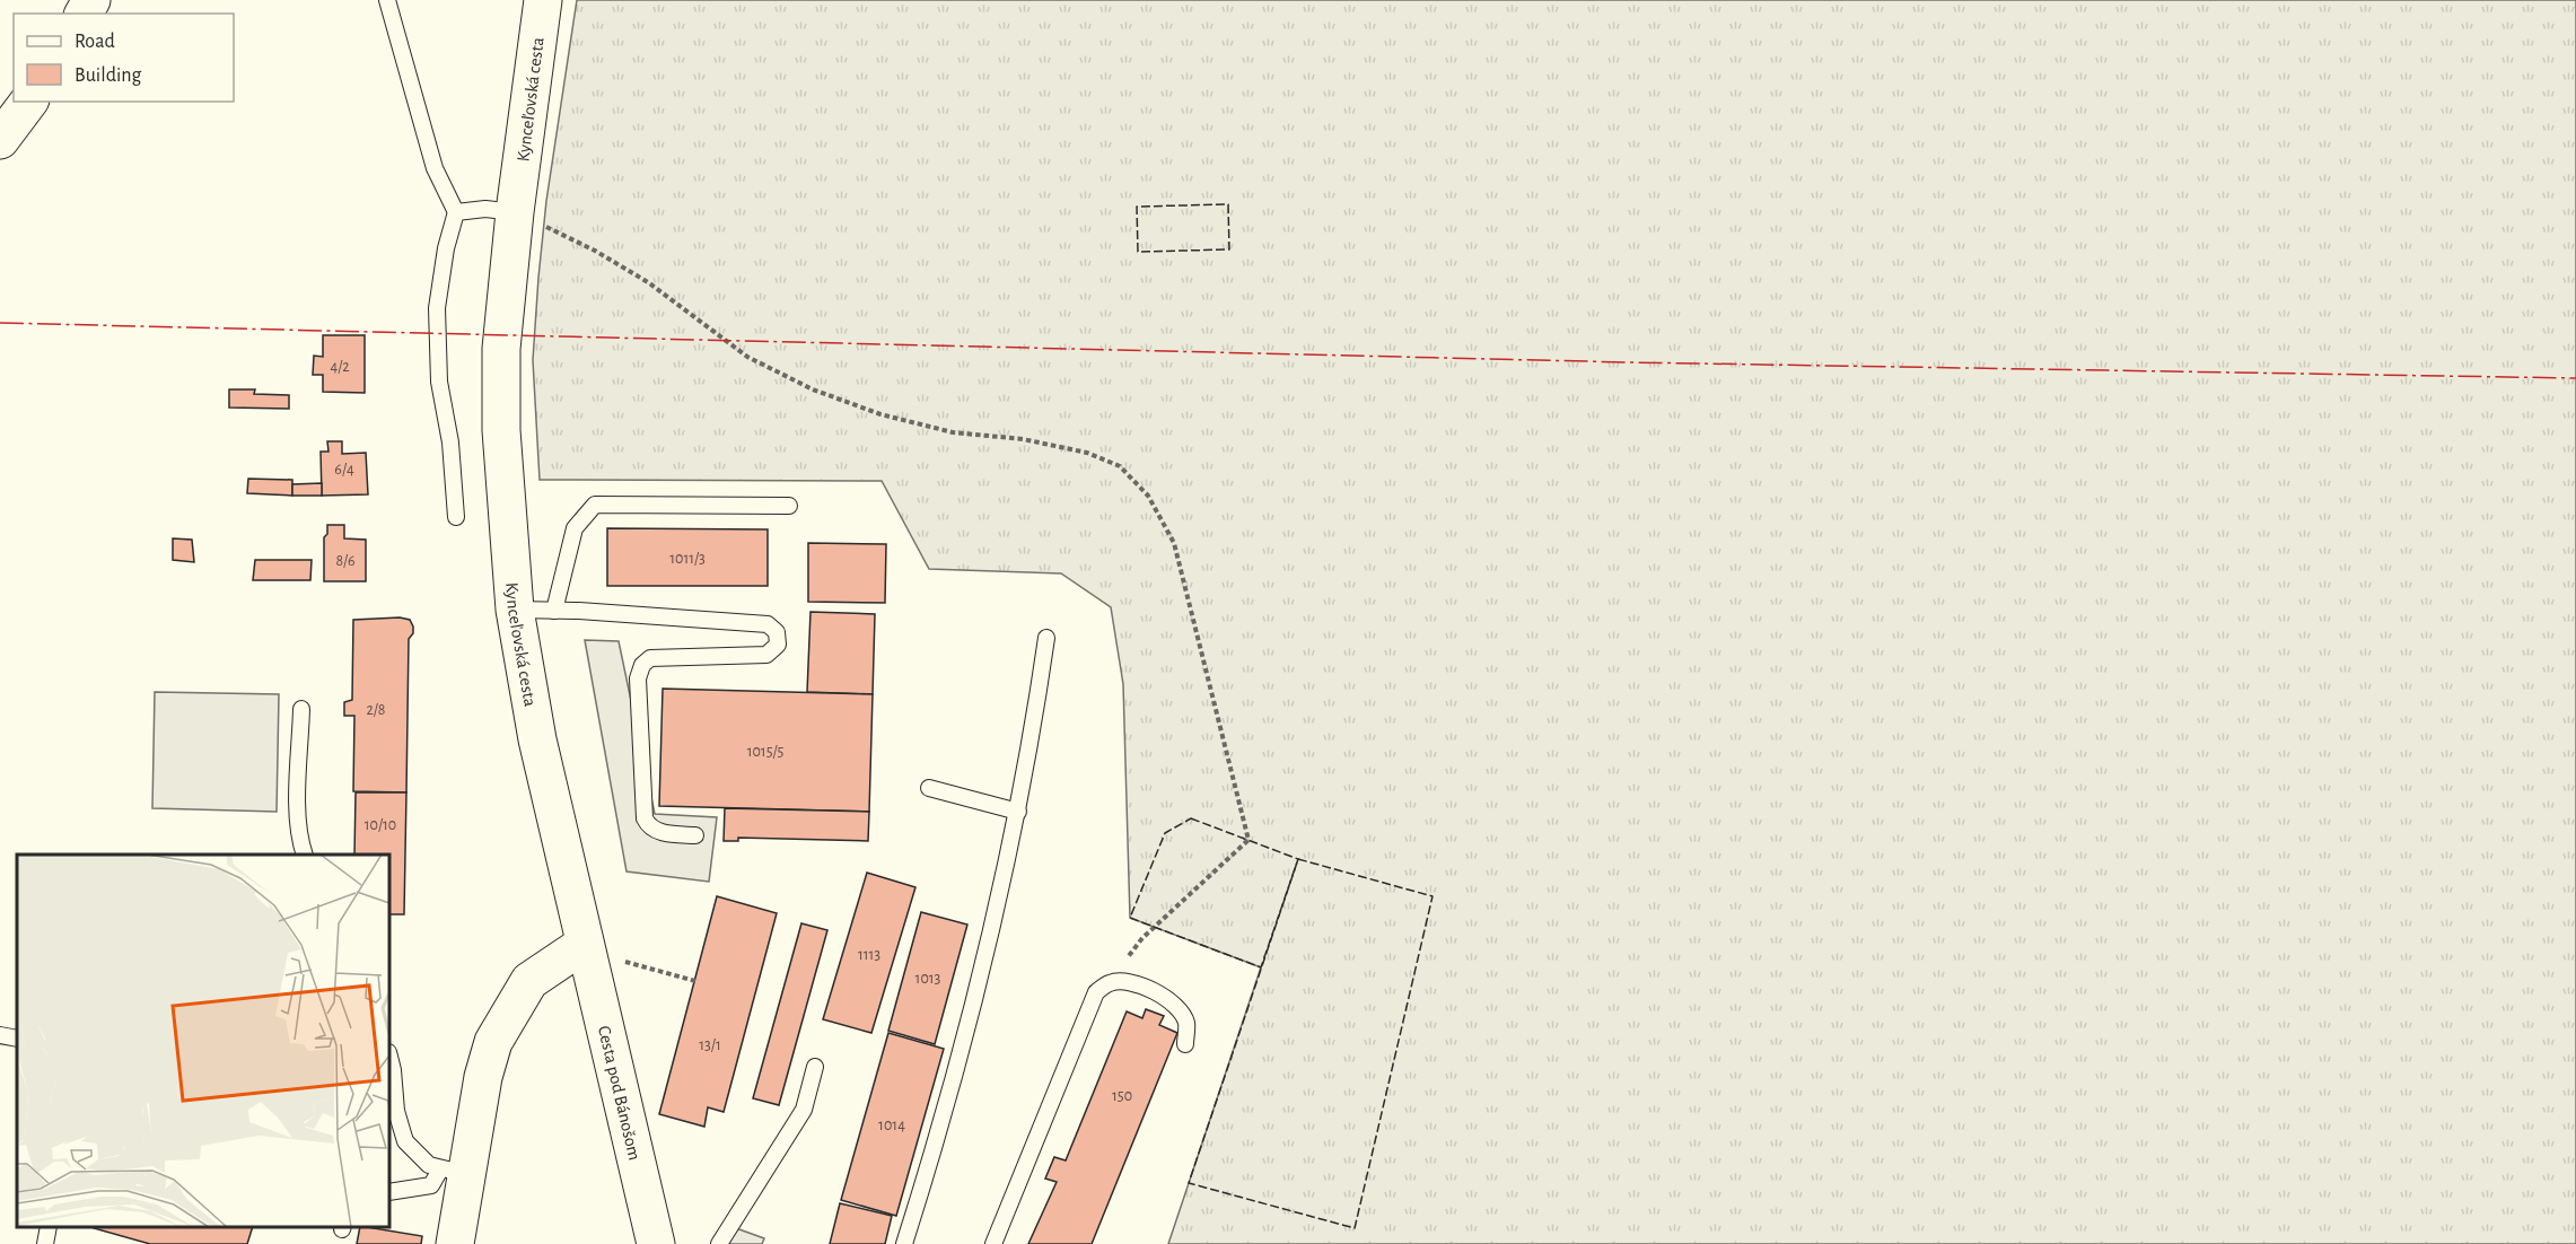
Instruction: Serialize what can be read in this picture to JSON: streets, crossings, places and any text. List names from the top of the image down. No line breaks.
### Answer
{"streets":{"street":["Kynceľovská cesta","Cesta pod Bánošom"]},"crossings":[["Kynceľovská cesta","Cesta pod Bánošom"]],"house_numbers":["4/2","6/4","1011/3","8/6","2/8","1015/5","10/10","1113","1013","13/1","150","1014"],"legend":["Road","Building"]}
